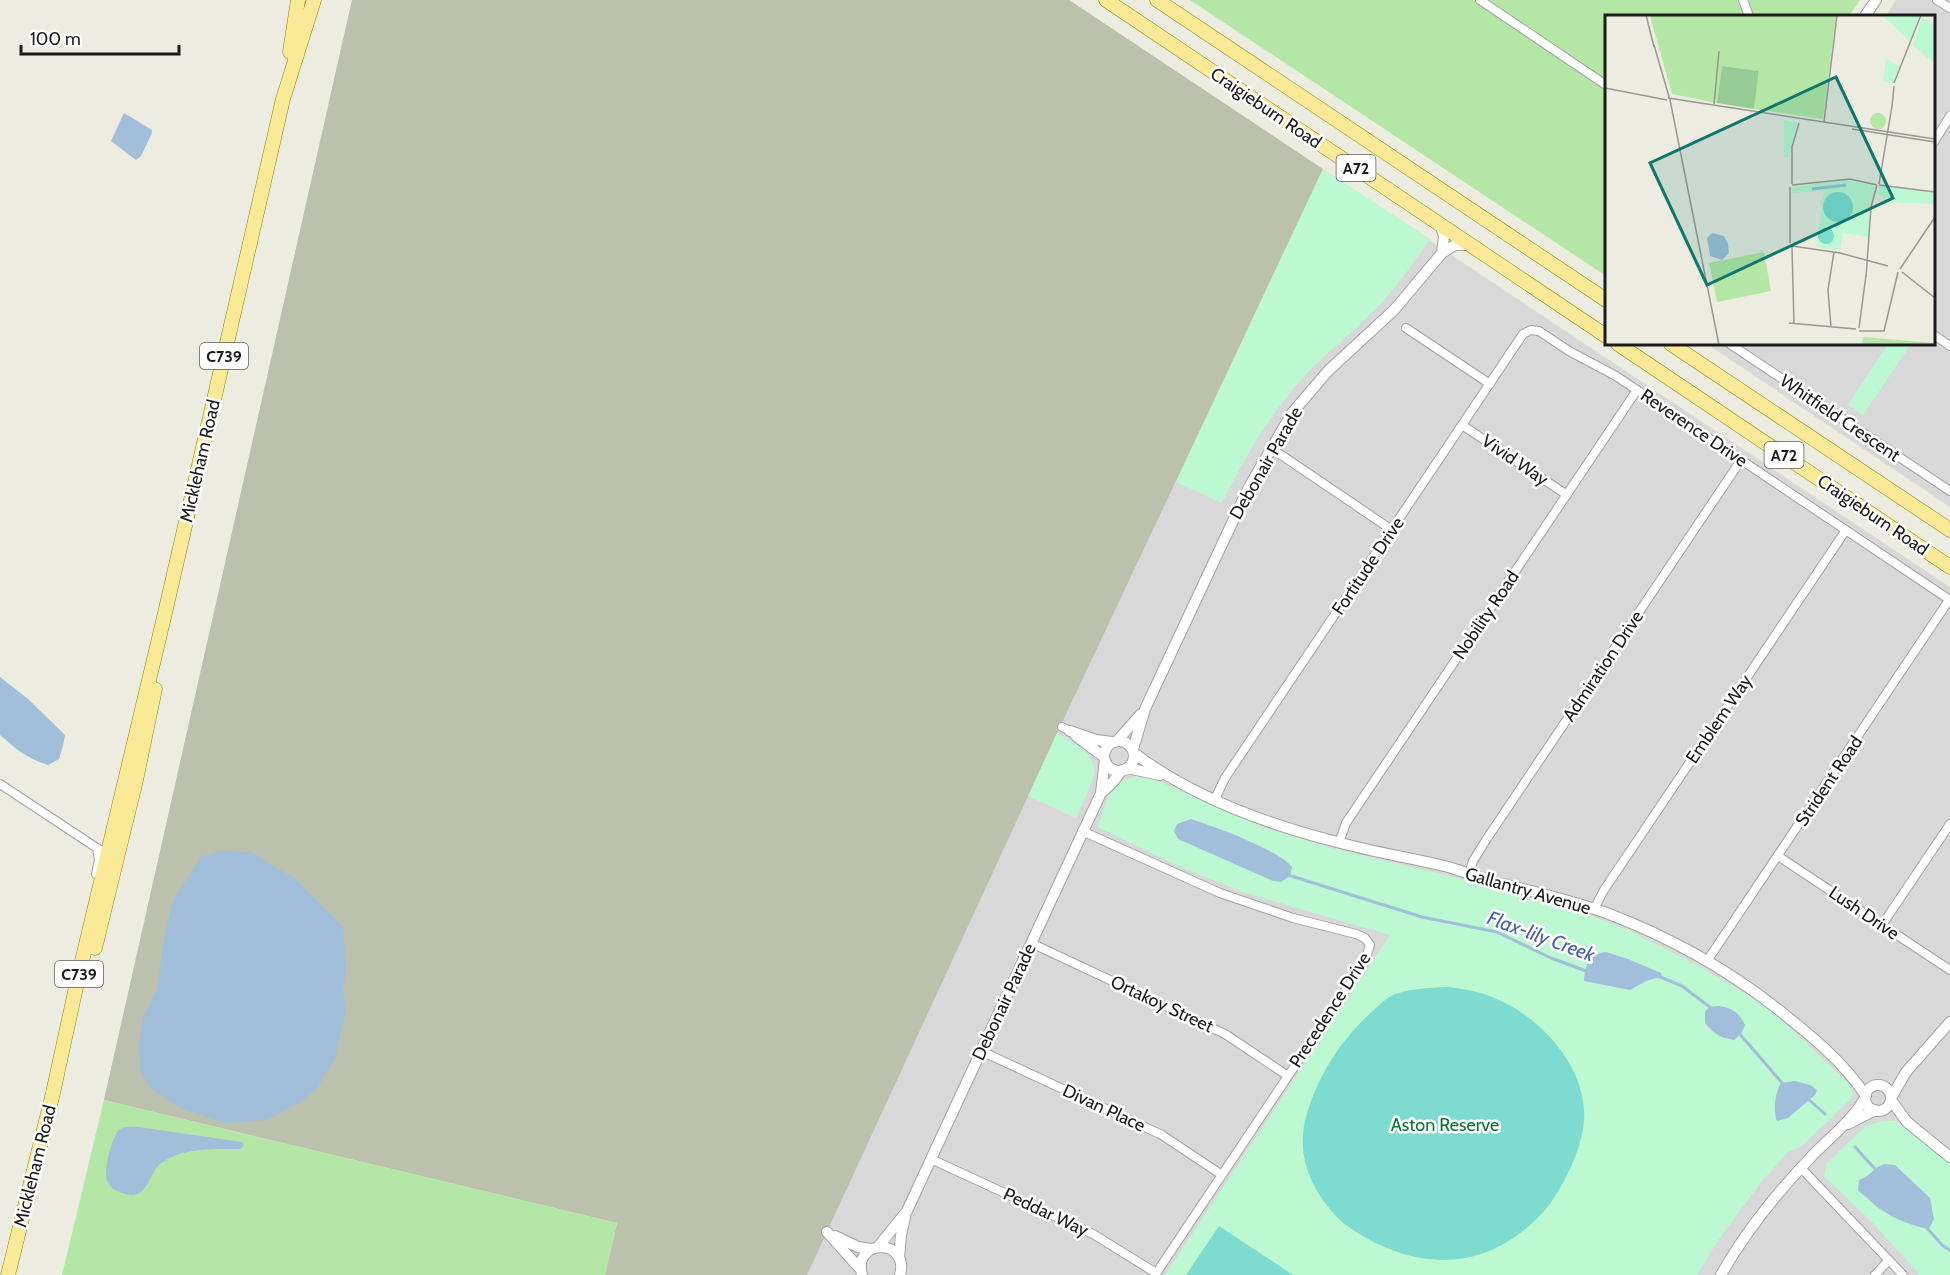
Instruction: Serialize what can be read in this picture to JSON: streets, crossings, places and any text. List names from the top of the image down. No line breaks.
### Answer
{"streets":{"main road":["Craigieburn Road","A72","C739","Mickleham Road"],"street":["Whitfield Crescent","Reverence Drive","Vivid Way","Debonair Parade","Fortitude Drive","Nobility Road","Admiration Drive","Emblem Way","Strident Road","Gallantry Avenue","Lush Drive","Ortakoy Street","Precedence Drive","Divan Place","Peddar Way"]},"crossings":[["Reverence Drive","Fortitude Drive"],["Reverence Drive","Nobility Road"],["Reverence Drive","Admiration Drive"],["Reverence Drive","Emblem Way"],["Reverence Drive","Strident Road"],["Vivid Way","Fortitude Drive"],["Vivid Way","Nobility Road"],["Debonair Parade","Gallantry Avenue"],["Debonair Parade","Ortakoy Street"],["Debonair Parade","Precedence Drive"],["Debonair Parade","Divan Place"],["Debonair Parade","Peddar Way"],["Fortitude Drive","Gallantry Avenue"],["Nobility Road","Gallantry Avenue"],["Admiration Drive","Gallantry Avenue"],["Emblem Way","Gallantry Avenue"],["Strident Road","Gallantry Avenue"],["Strident Road","Lush Drive"],["Ortakoy Street","Precedence Drive"],["Precedence Drive","Divan Place"],["Precedence Drive","Peddar Way"]],"water":["Flax-lily Creek"],"parks":["Aston Reserve"],"scale_bar":"100 m"}
